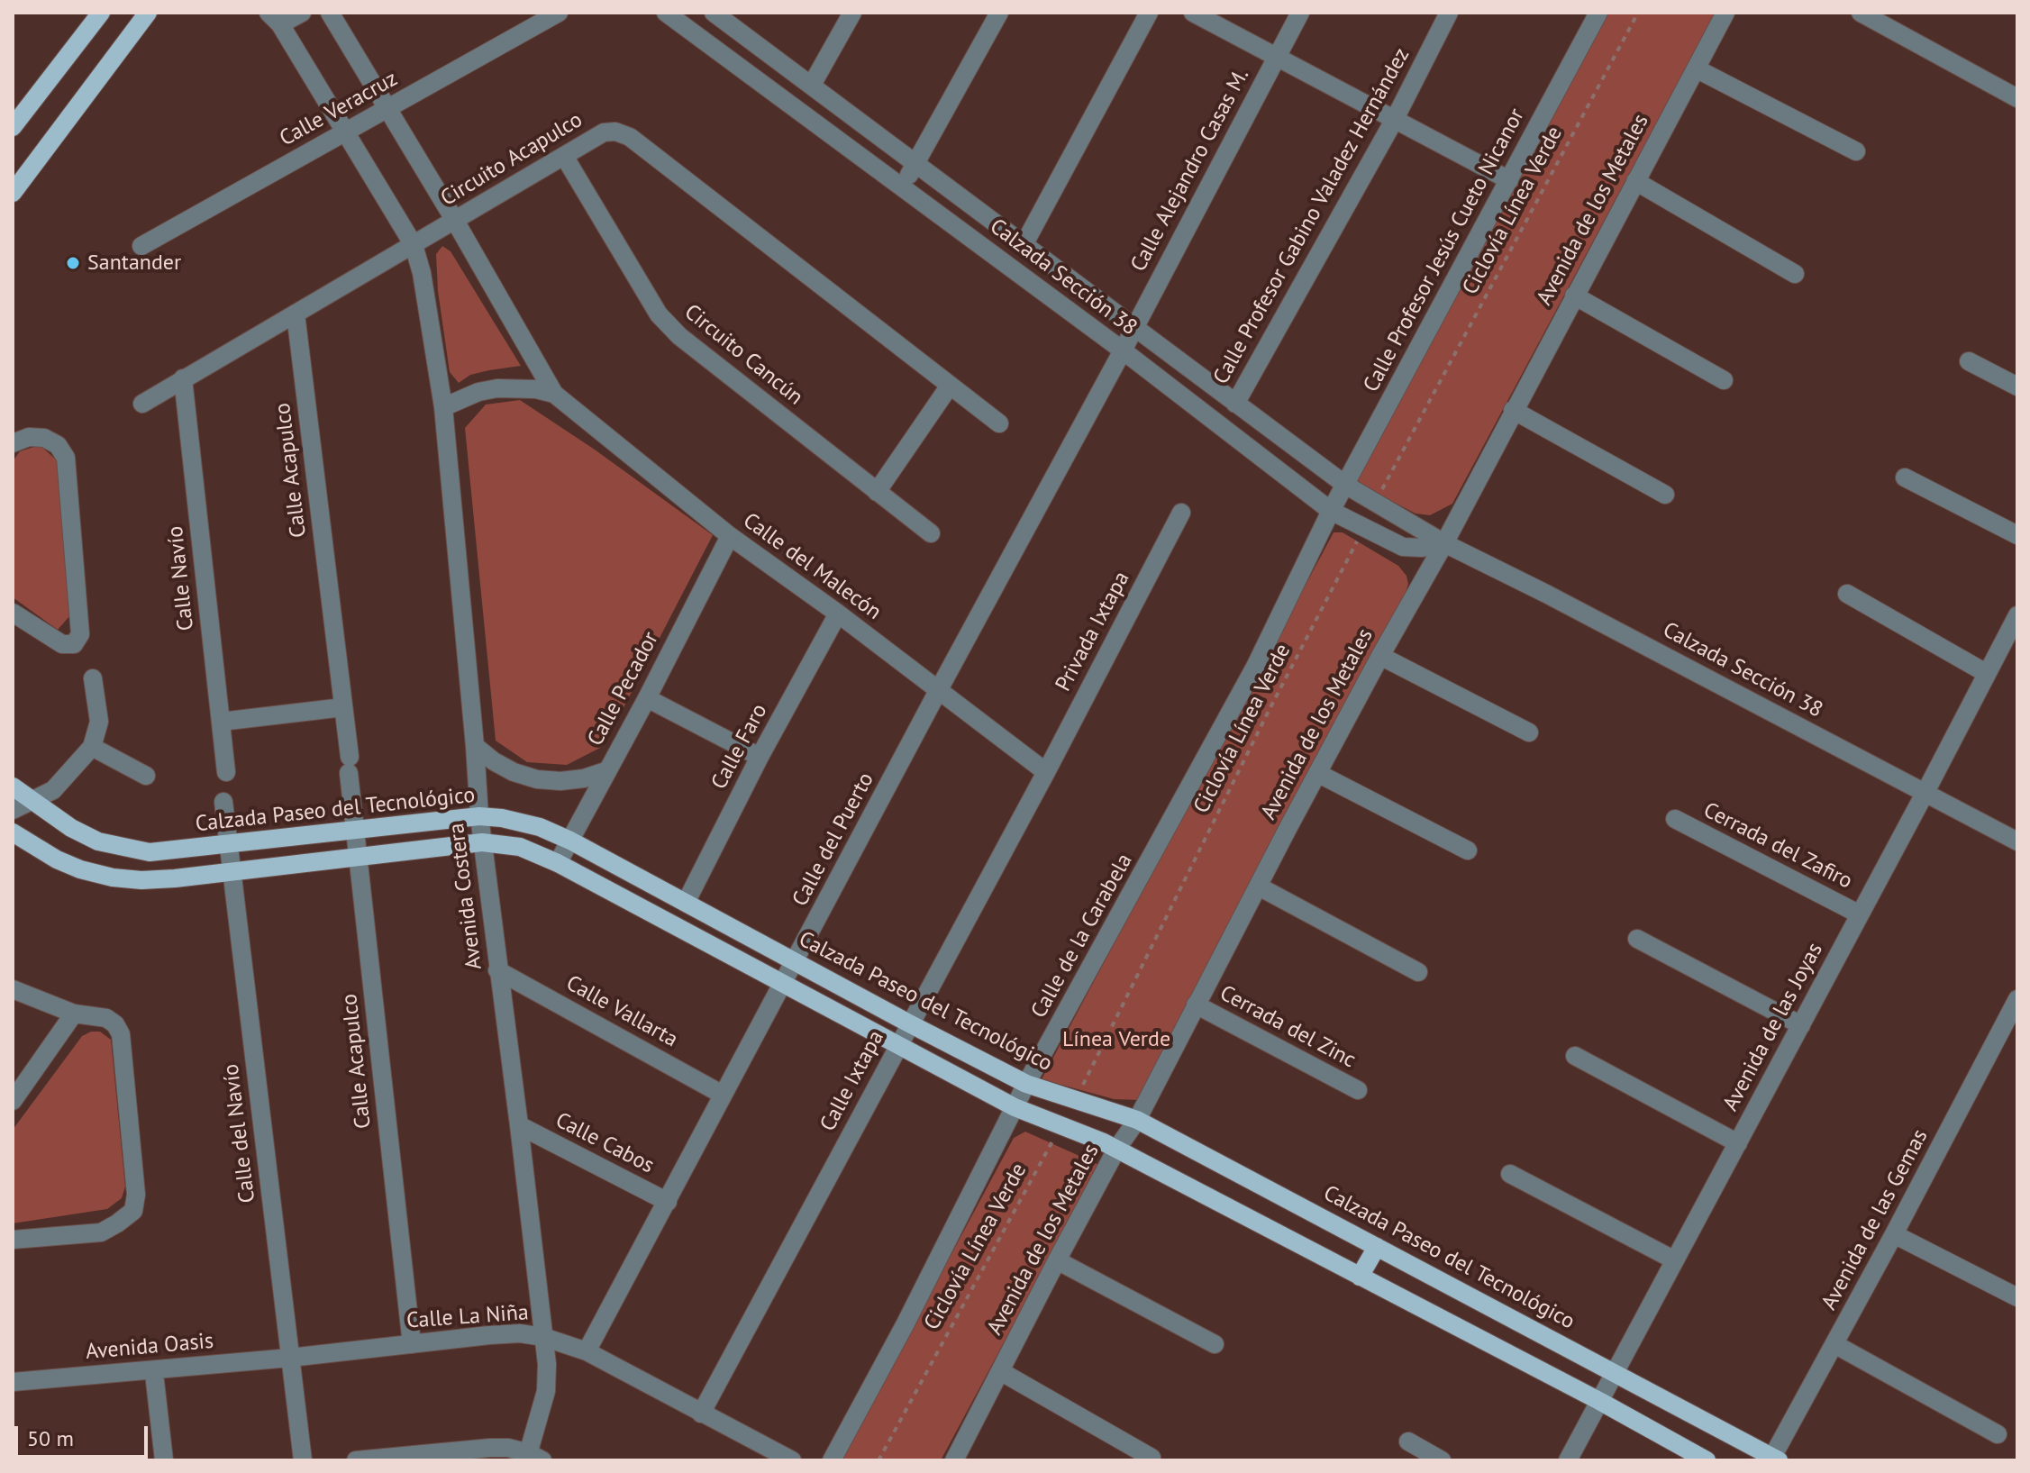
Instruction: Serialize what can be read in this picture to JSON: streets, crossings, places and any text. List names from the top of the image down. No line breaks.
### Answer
{"streets":{"main road":["Calzada Paseo del Tecnológico"],"street":["Calle Veracruz","Circuito Acapulco","Calle Alejandro Casas M.","Avenida de los Metales","Calle Profesor Gabino Valadez Hernández","Calle Profesor Jesús Cueto Nicanor","Calzada Sección 38","Circuito Cancún","Calle Acapulco","Calle del Malecón","Calle Navío","Privada Ixtapa","Calle Pecador","Calle Faro","Calle del Puerto","Cerrada del Zafiro","Avenida Costera","Calle de la Carabela","Calle Vallarta","Cerrada del Zinc","Avenida de las Joyas","Calle Ixtapa","Calle del Navío","Calle Cabos","Avenida de las Gemas","Calle La Niña","Avenida Oasis"],"path":["Ciclovía Línea Verde"]},"crossings":[["Calle Veracruz","Avenida Costera"],["Circuito Acapulco","Circuito Cancún"],["Circuito Acapulco","Calle Acapulco"],["Circuito Acapulco","Calle Navío"],["Circuito Acapulco","Avenida Costera"],["Calle Alejandro Casas M.","Calzada Sección 38"],["Calle Alejandro Casas M.","Calle del Puerto"],["Avenida de los Metales","Calzada Sección 38"],["Avenida de los Metales","Calzada Paseo del Tecnológico"],["Avenida de los Metales","Cerrada del Zinc"],["Ciclovía Línea Verde","Calzada Sección 38"],["Ciclovía Línea Verde","Calzada Paseo del Tecnológico"],["Calle Profesor Gabino Valadez Hernández","Calzada Sección 38"],["Calle Profesor Jesús Cueto Nicanor","Calzada Sección 38"],["Calle Profesor Jesús Cueto Nicanor","Calle de la Carabela"],["Calzada Sección 38","Calle del Puerto"],["Calzada Sección 38","Calle de la Carabela"],["Calzada Sección 38","Avenida de las Joyas"],["Calle Acapulco","Calzada Paseo del Tecnológico"],["Calle Acapulco","Calle La Niña"],["Calle del Malecón","Privada Ixtapa"],["Calle del Malecón","Calle Pecador"],["Calle del Malecón","Calle Faro"],["Calle del Malecón","Calle del Puerto"],["Calle del Malecón","Calle Ixtapa"],["Privada Ixtapa","Calle Ixtapa"],["Calle Pecador","Calzada Paseo del Tecnológico"],["Calle Faro","Calzada Paseo del Tecnológico"],["Calzada Paseo del Tecnológico","Calle del Puerto"],["Calzada Paseo del Tecnológico","Avenida Costera"],["Calzada Paseo del Tecnológico","Calle de la Carabela"],["Calzada Paseo del Tecnológico","Avenida de las Joyas"],["Calzada Paseo del Tecnológico","Calle Ixtapa"],["Calzada Paseo del Tecnológico","Calle del Navío"],["Calzada Paseo del Tecnológico","Avenida de las Gemas"],["Calle del Puerto","Calle Vallarta"],["Calle del Puerto","Calle Cabos"],["Calle del Puerto","Calle La Niña"],["Cerrada del Zafiro","Avenida de las Joyas"],["Avenida Costera","Calle Vallarta"],["Avenida Costera","Calle Cabos"],["Avenida Costera","Calle La Niña"],["Calle Ixtapa","Calle La Niña"],["Calle del Navío","Calle La Niña"],["Calle del Navío","Avenida Oasis"],["Calle La Niña","Avenida Oasis"]],"parks":["Línea Verde"],"places":["Santander"],"scale_bar":"50 m"}
